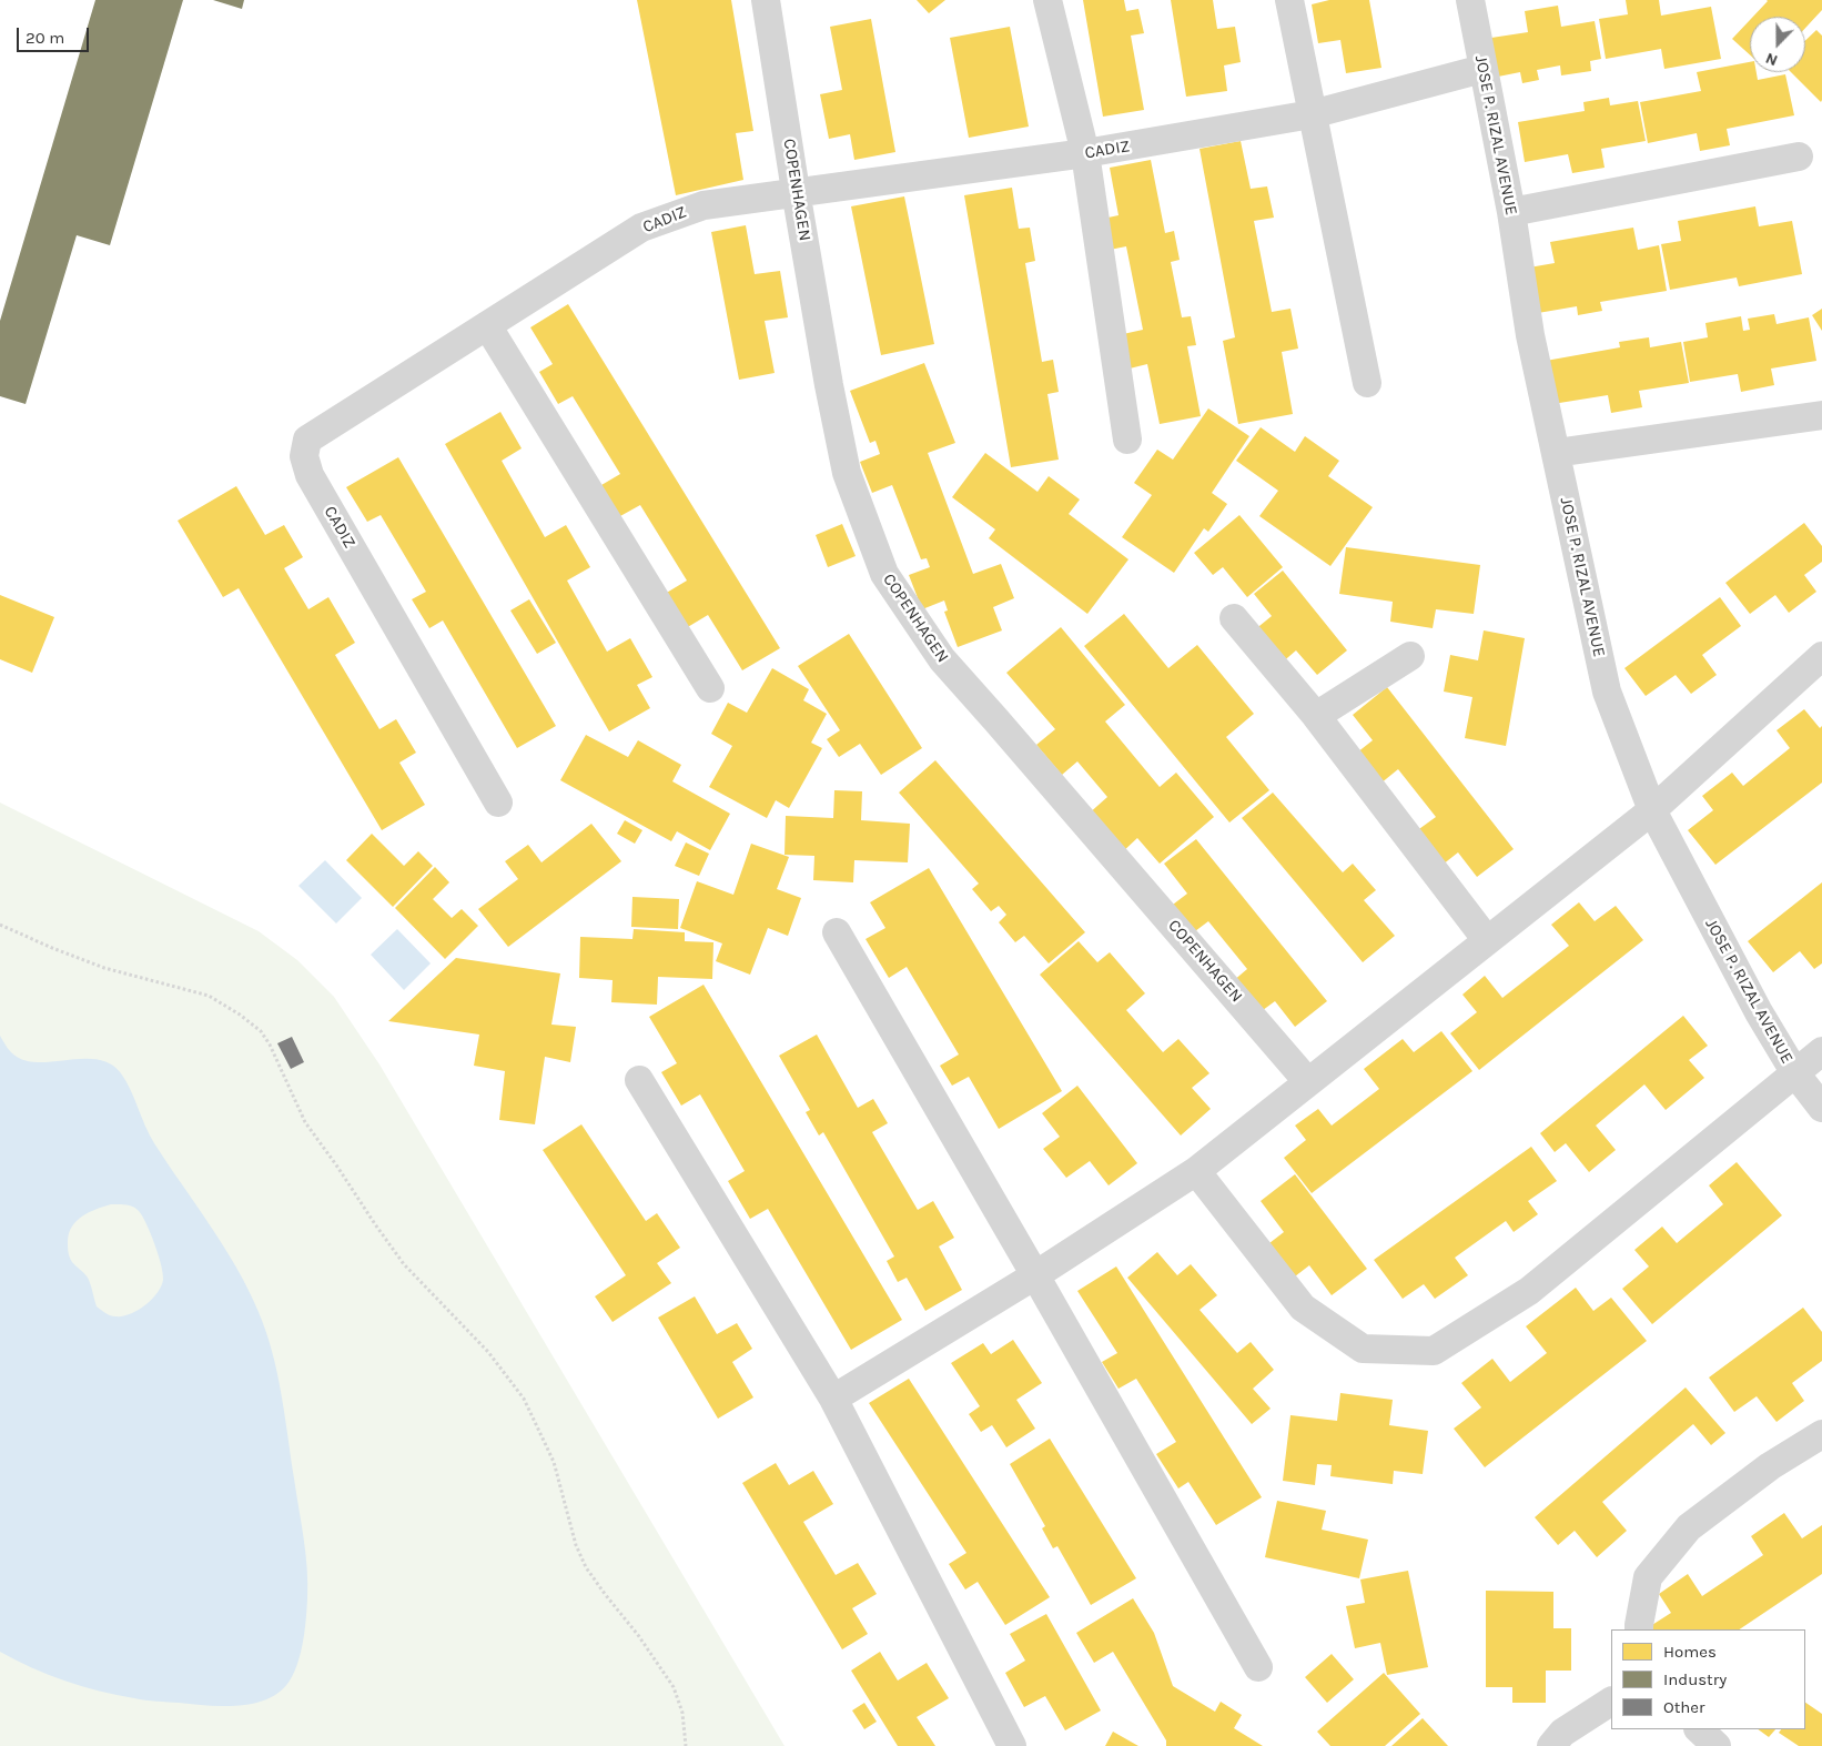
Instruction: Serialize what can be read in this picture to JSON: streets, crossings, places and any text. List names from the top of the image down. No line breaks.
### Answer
{"streets":{"street":["JOSE P. RIZAL AVENUE","CADIZ","COPENHAGEN"]},"crossings":[["JOSE P. RIZAL AVENUE","CADIZ"],["CADIZ","COPENHAGEN"]],"legend":["Homes","Industry","Other"],"scale_bar":"20 m","north":"bottom"}
